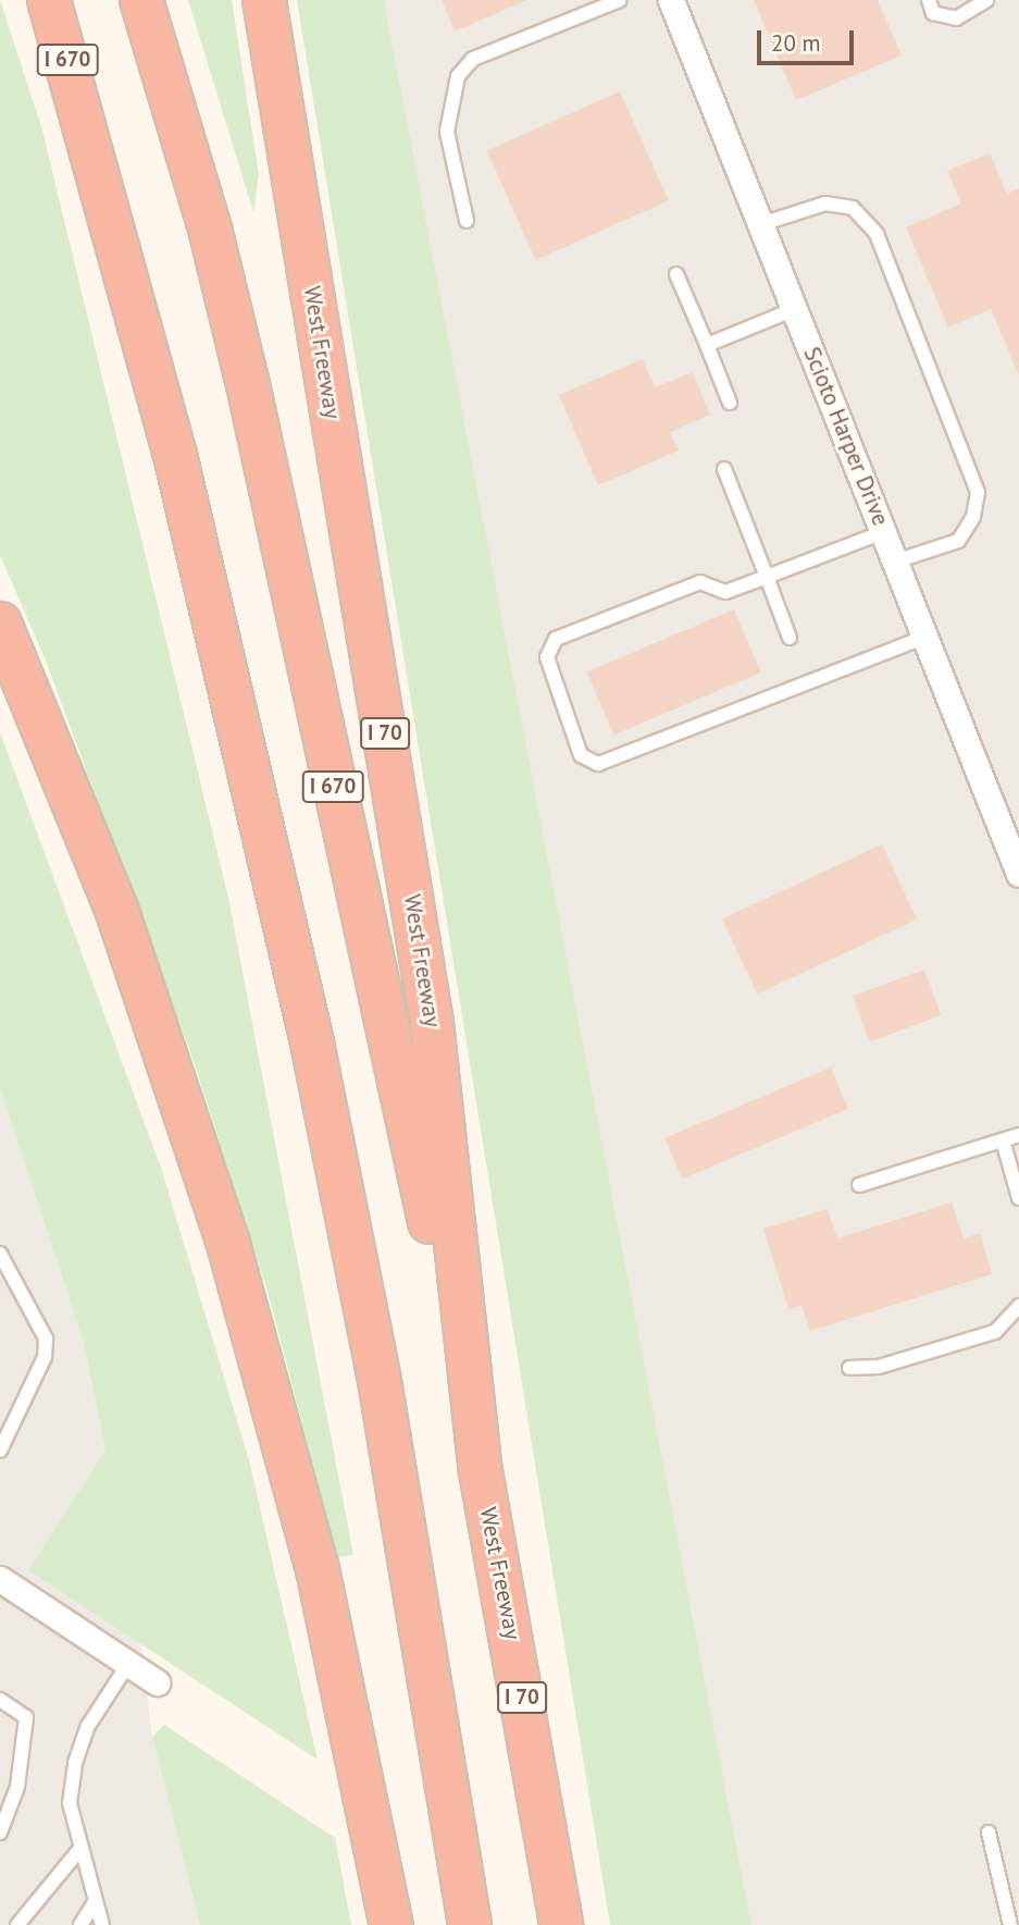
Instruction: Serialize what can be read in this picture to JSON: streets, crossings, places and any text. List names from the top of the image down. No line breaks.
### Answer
{"streets":{"highway":["I 670","West Freeway","I 70"],"street":["Scioto Harper Drive"]},"crossings":[["I 670","West Freeway"]],"scale_bar":"20 m"}
